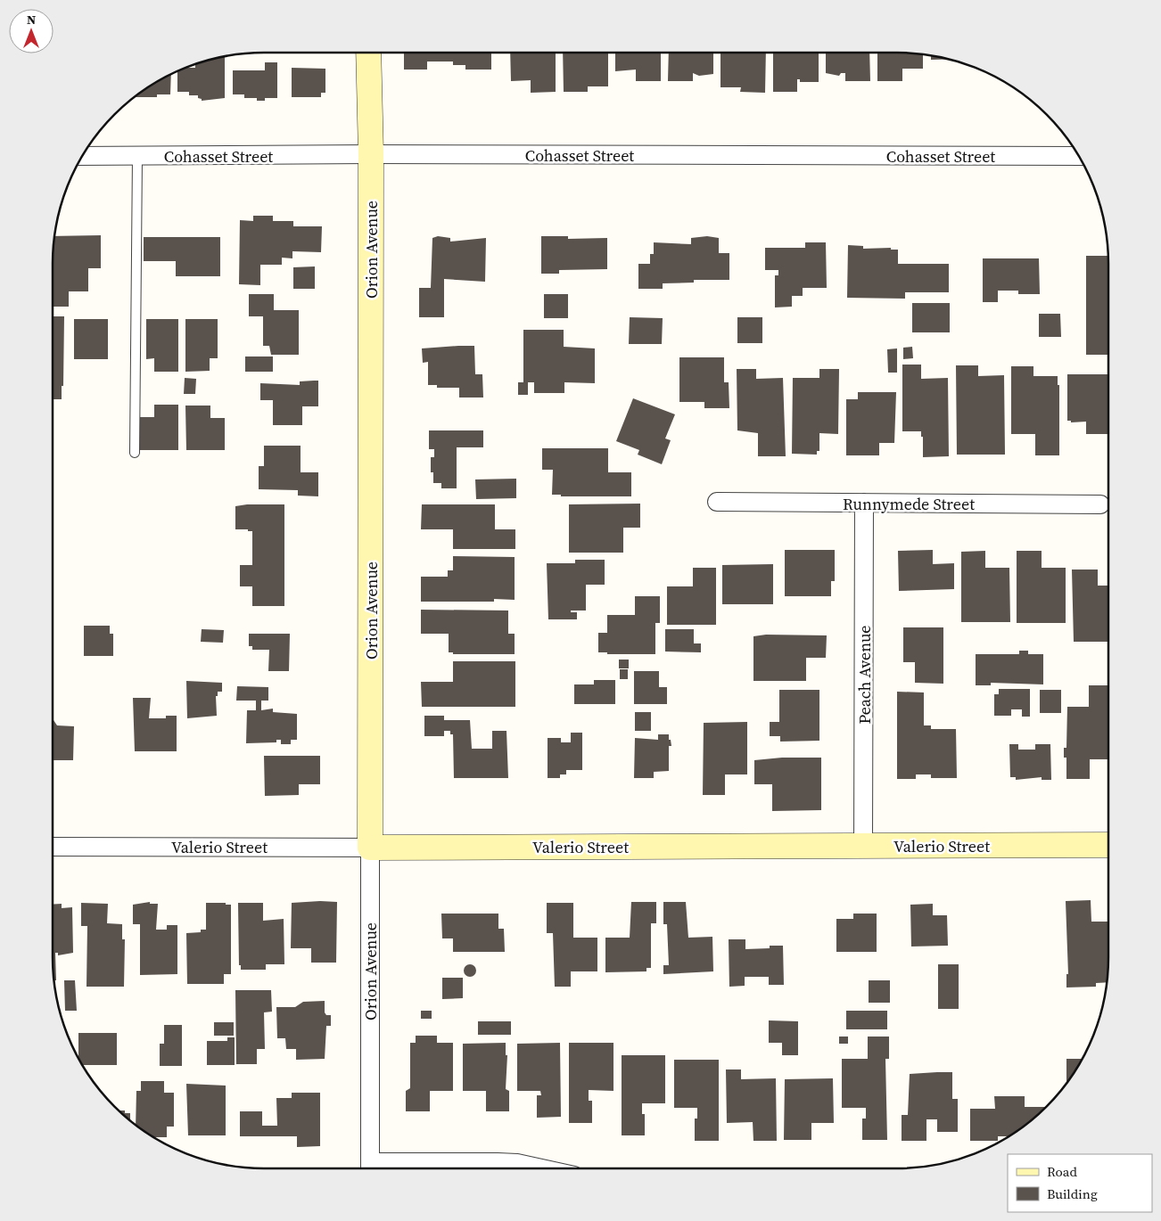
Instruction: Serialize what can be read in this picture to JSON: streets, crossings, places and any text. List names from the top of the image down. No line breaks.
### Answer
{"streets":{"street":["Cohasset Street","Orion Avenue","Runnymede Street","Peach Avenue","Valerio Street"]},"crossings":[["Cohasset Street","Orion Avenue"],["Orion Avenue","Valerio Street"],["Runnymede Street","Peach Avenue"],["Peach Avenue","Valerio Street"]],"legend":["Road","Building"],"north":"top"}
